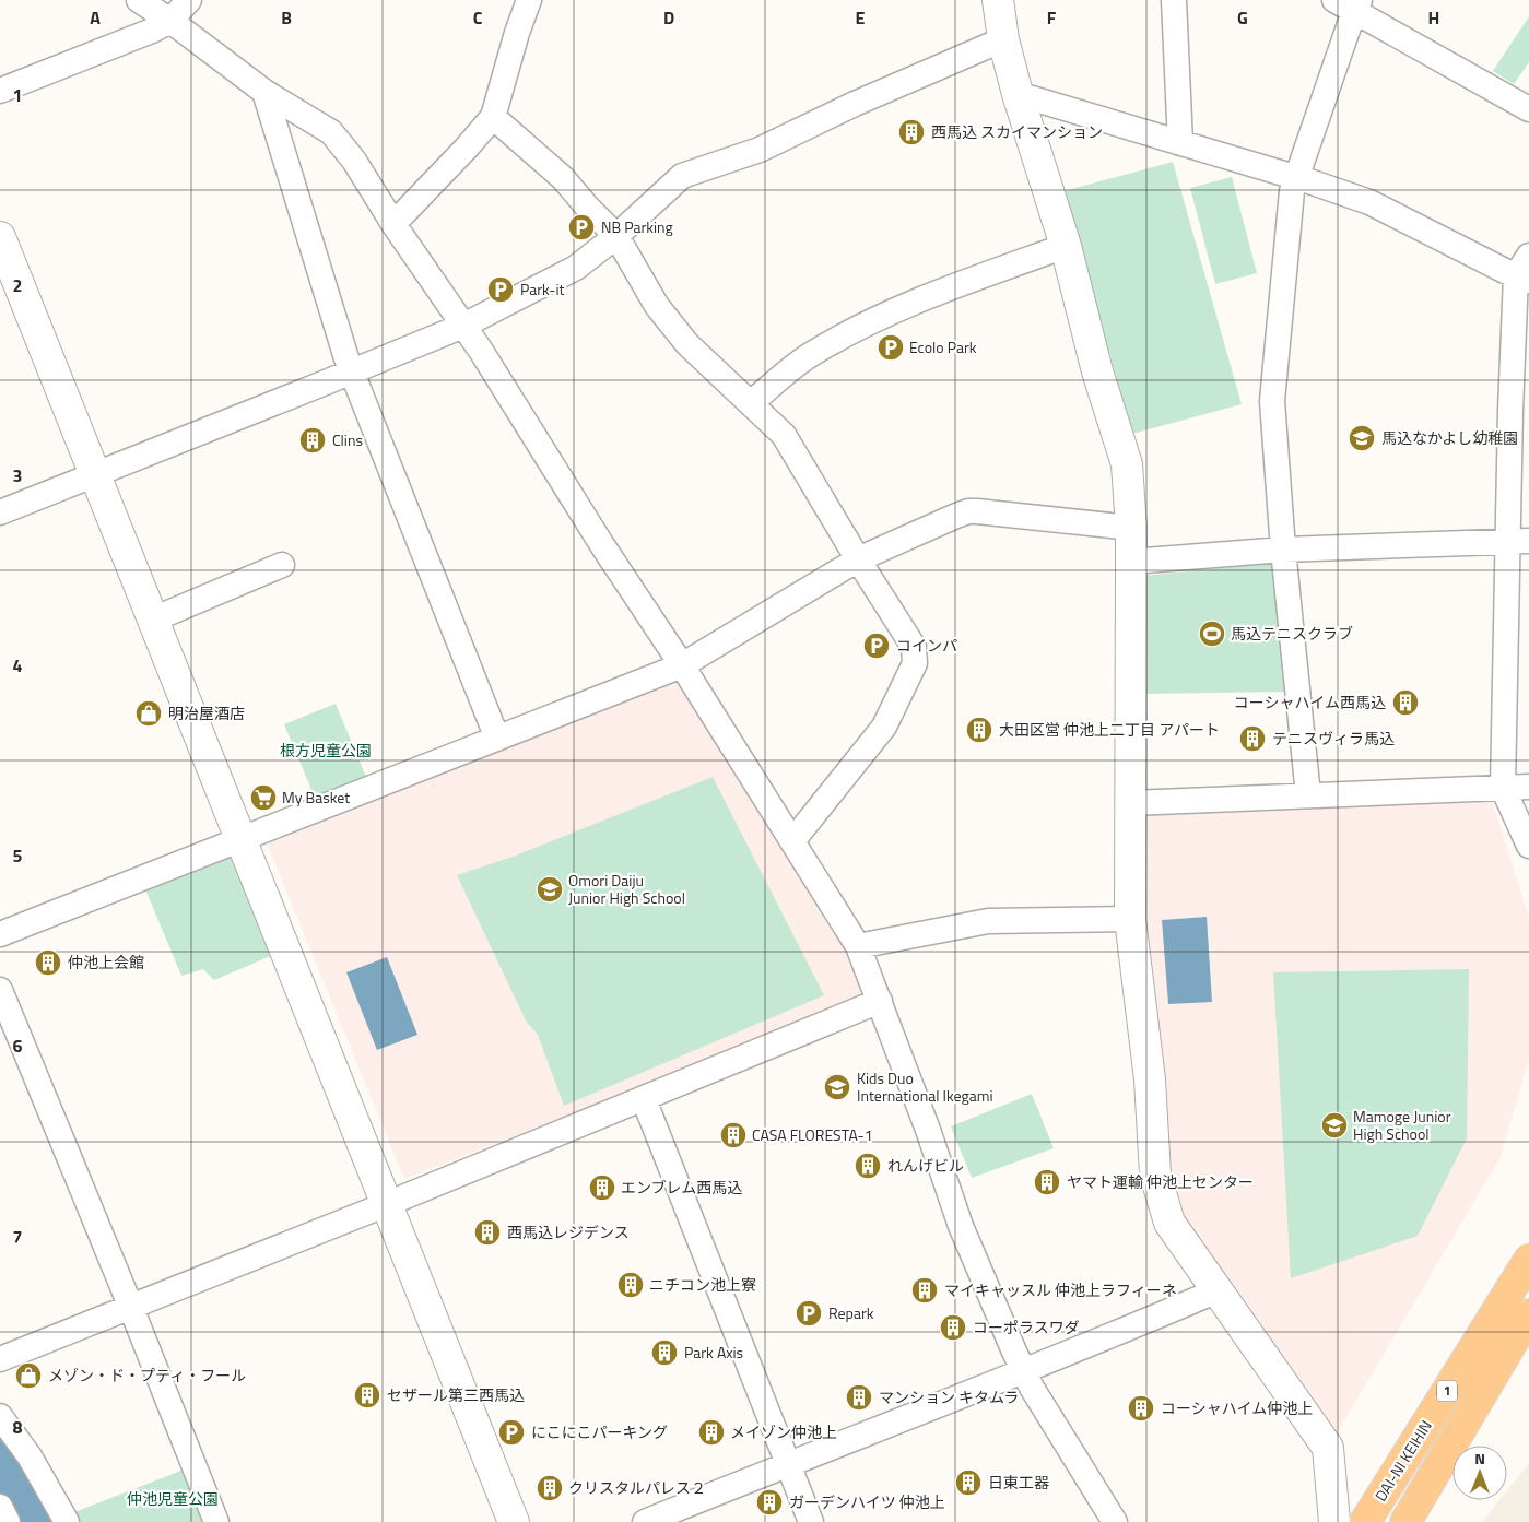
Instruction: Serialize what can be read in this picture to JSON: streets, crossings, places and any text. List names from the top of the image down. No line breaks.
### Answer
{"streets":{"highway":["1","DAI-NI KEIHIN"]},"parks":["根方児童公園","仲池児童公園"],"places":{"building":["西馬込 スカイマンション","Clins","コーシャハイム西馬込","大田区営 仲池上二丁目 アパート","テニスヴィラ馬込","仲池上会館","CASA FLORESTA-1","れんげビル","ヤマト運輸 仲池上センター","エンブレム西馬込","西馬込レジデンス","ニチコン池上寮","マイキャッスル 仲池上ラフィーネ","コーポラスワダ","Park Axis","セザール第三西馬込","マンション キタムラ","コーシャハイム仲池上","メイゾン仲池上","日東工器","クリスタルパレス２","ガーデンハイツ 仲池上"],"parking":["NB Parking","Park-it","Ecolo Park","コインパ","Repark","にこにこパーキング"],"school or university":["馬込なかよし幼稚園","Omori Daiju Junior High School","Kids Duo International Ikegami","Mamoge Junior High School"],"sports":["馬込テニスクラブ"],"shop":["明治屋酒店","メゾン・ド・プティ・フール"],"supermarket":["My Basket"]},"north":"top","grid":{"columns":["A","B","C","D","E","F","G","H"],"rows":["1","2","3","4","5","6","7","8"]}}
